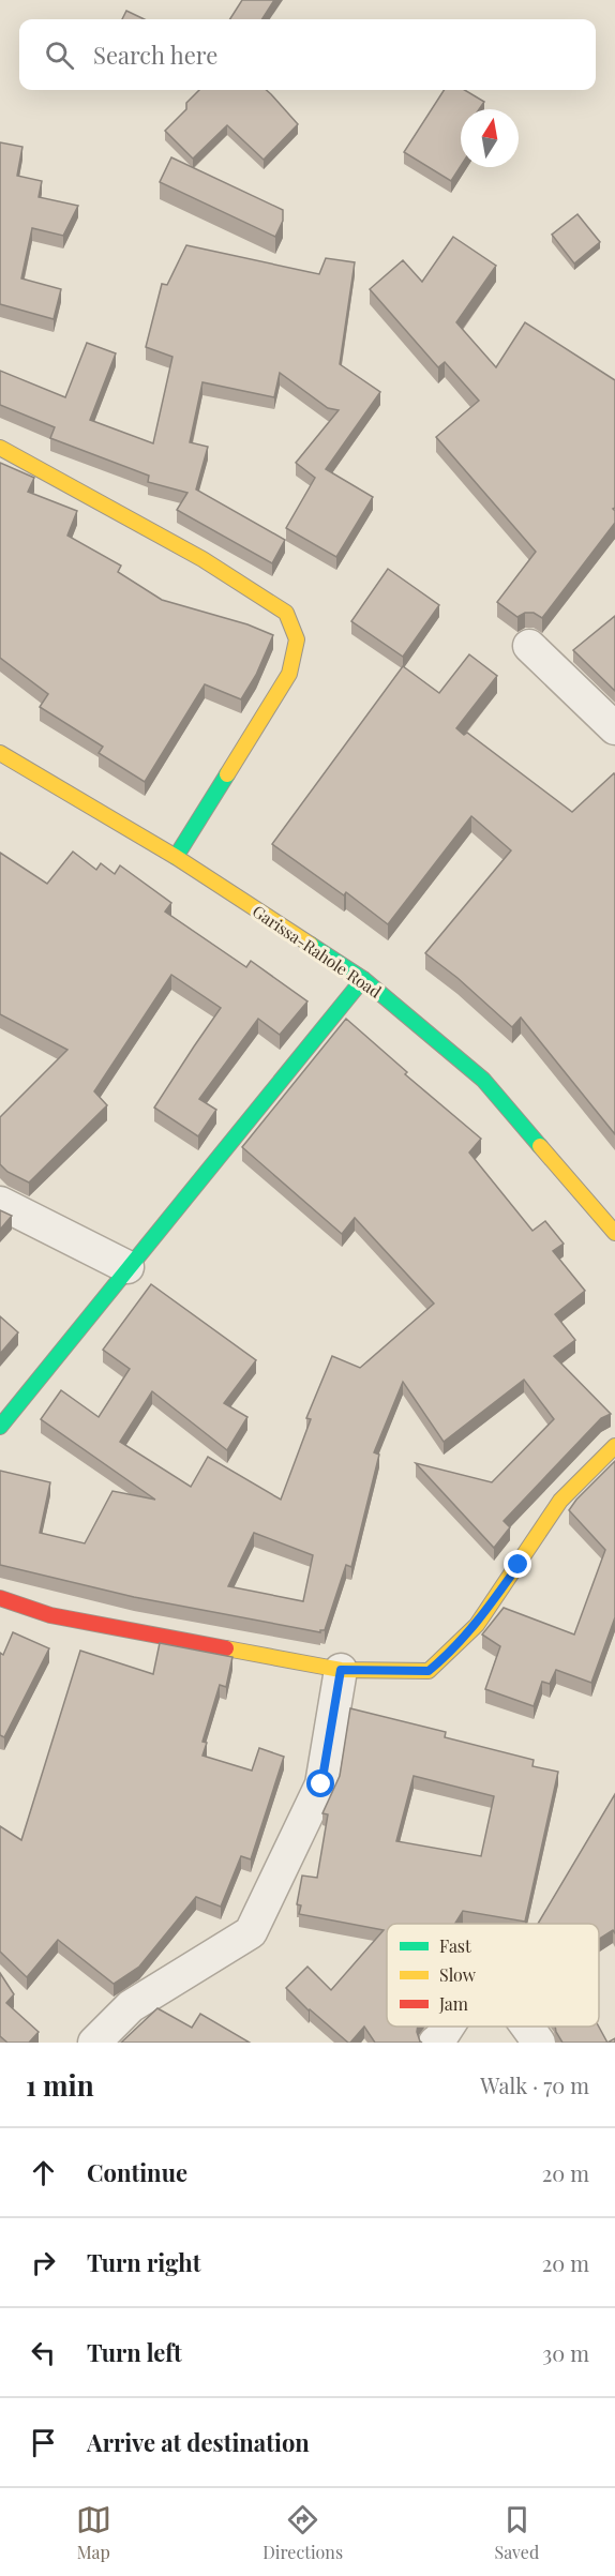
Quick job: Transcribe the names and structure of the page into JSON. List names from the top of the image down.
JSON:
{
  "streets": {
    "street": ["Garissa-Rahole Road"]
  },
  "legend": ["Fast", "Slow", "Jam"],
  "north": "top",
  "page": {
    "search": "Search here",
    "heading": ["1 min", "Walk · 70 m"],
    "list": [
      ["Continue", "20 m"],
      ["Turn right", "20 m"],
      ["Turn left", "30 m"],
      "Arrive at destination"
    ],
    "nav": ["Map", "Directions", "Saved"]
  }
}
